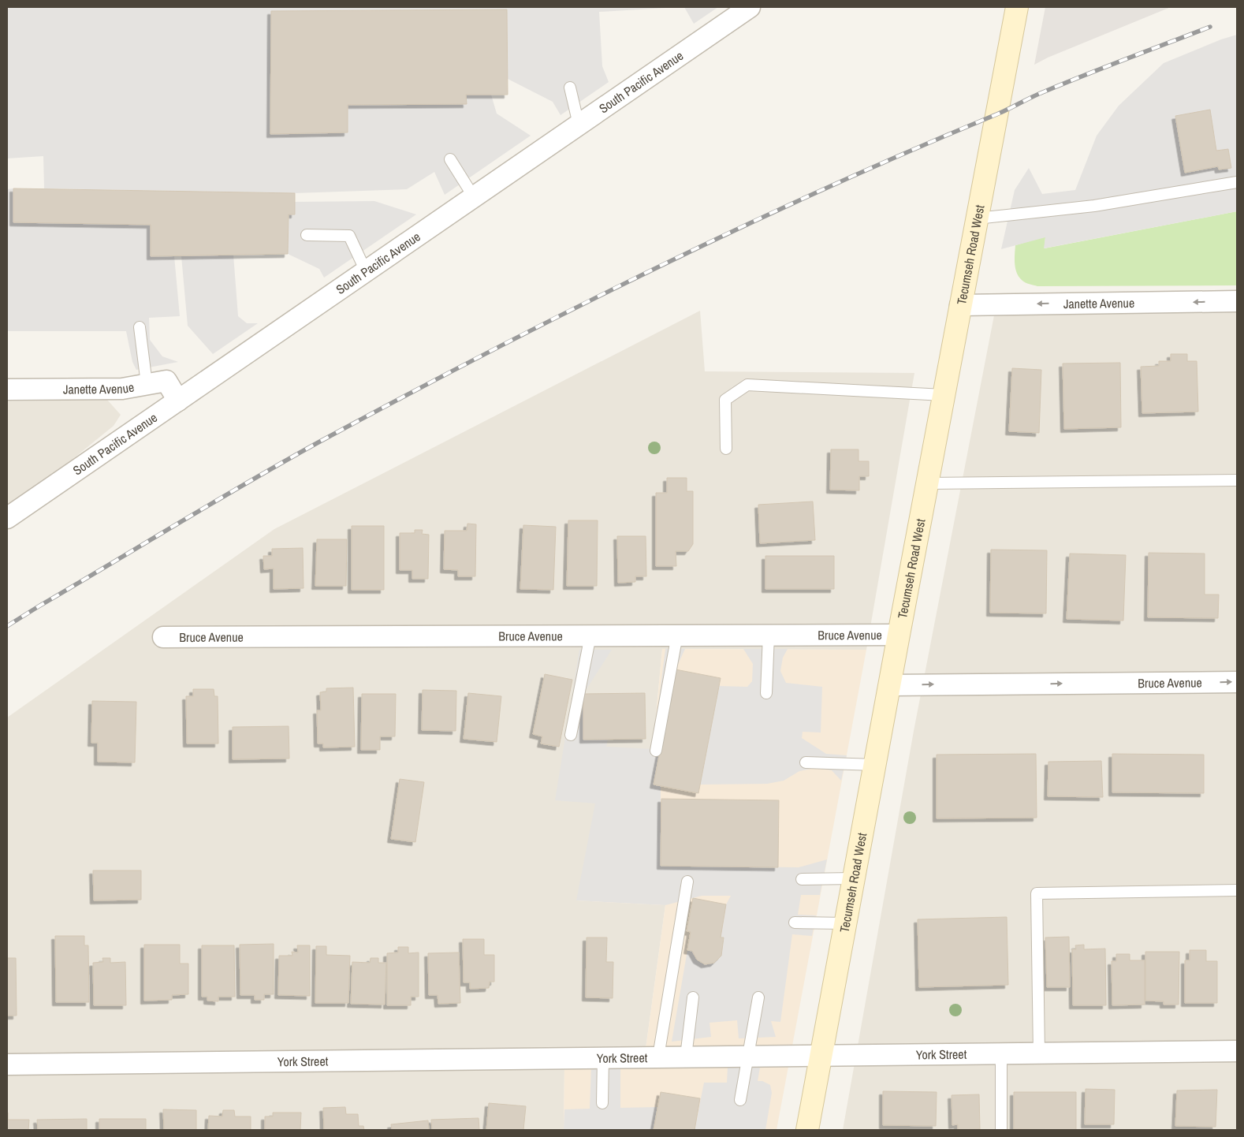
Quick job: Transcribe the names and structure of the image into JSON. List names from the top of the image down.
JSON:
{
  "streets": {
    "main road": ["Tecumseh Road West"],
    "street": [
      "South Pacific Avenue",
      "Janette Avenue",
      "Bruce Avenue",
      "York Street"
    ]
  },
  "crossings": [
    ["South Pacific Avenue", "Janette Avenue"],
    ["Tecumseh Road West", "Janette Avenue"],
    ["Tecumseh Road West", "Bruce Avenue"],
    ["Tecumseh Road West", "York Street"]
  ],
  "one_way": ["Janette Avenue"]
}
